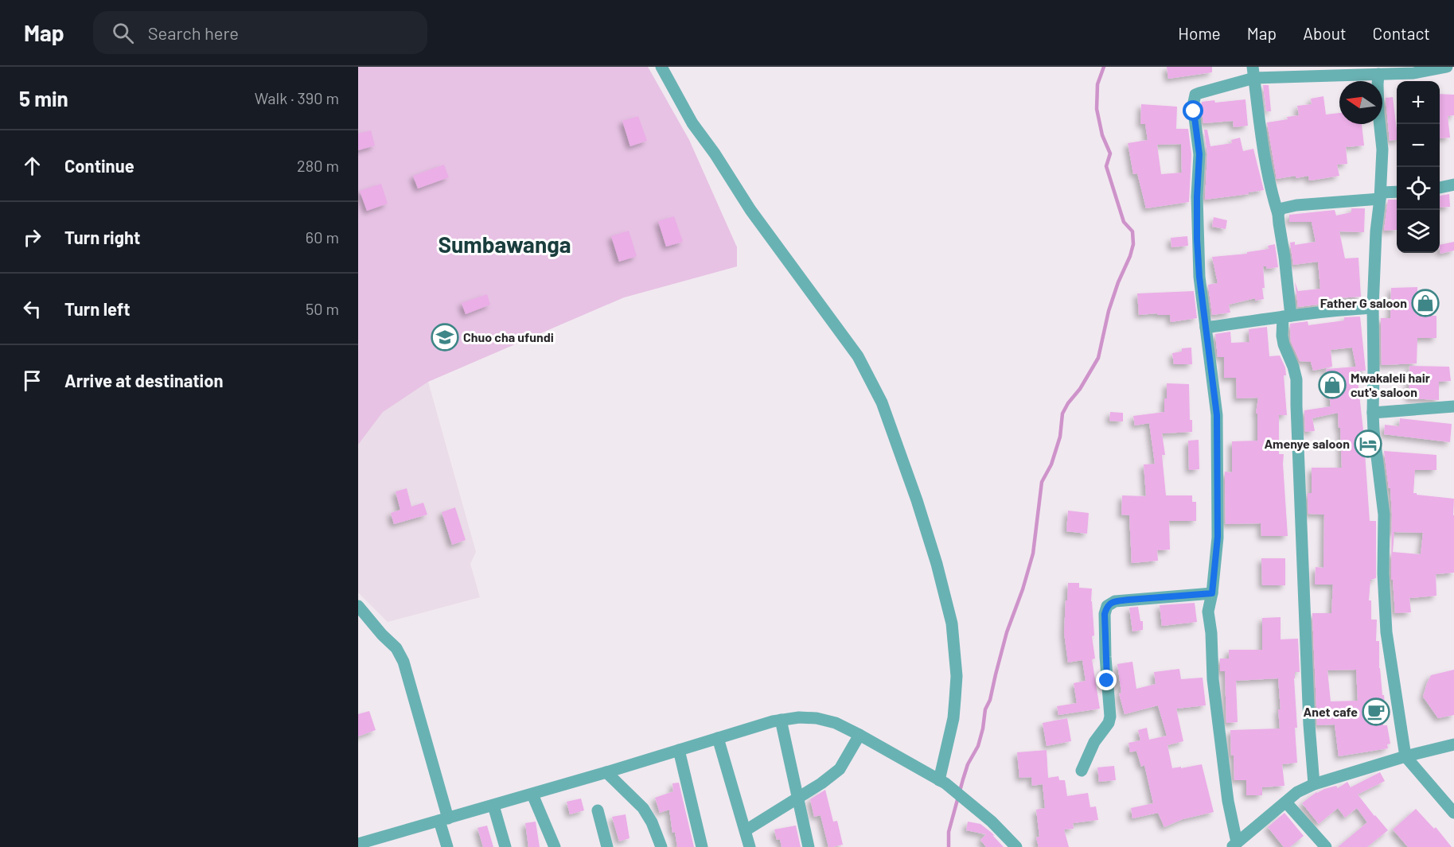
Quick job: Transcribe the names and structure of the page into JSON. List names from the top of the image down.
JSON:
{
  "districts": ["Sumbawanga"],
  "places": {
    "shop": ["Father G saloon", "Mwakaleli hair cut's saloon"],
    "school or university": ["Chuo cha ufundi"],
    "hotel": ["Amenye saloon"],
    "cafe": ["Anet cafe"]
  },
  "north": "left",
  "page": {
    "header": "Map",
    "search": "Search here",
    "nav": [
      "Home",
      "Map",
      "About",
      "Contact"
    ],
    "heading": ["5 min", "Walk · 390 m"],
    "map_buttons": ["+", "−"],
    "list": [
      ["Continue", "280 m"],
      ["Turn right", "60 m"],
      ["Turn left", "50 m"],
      "Arrive at destination"
    ]
  }
}
